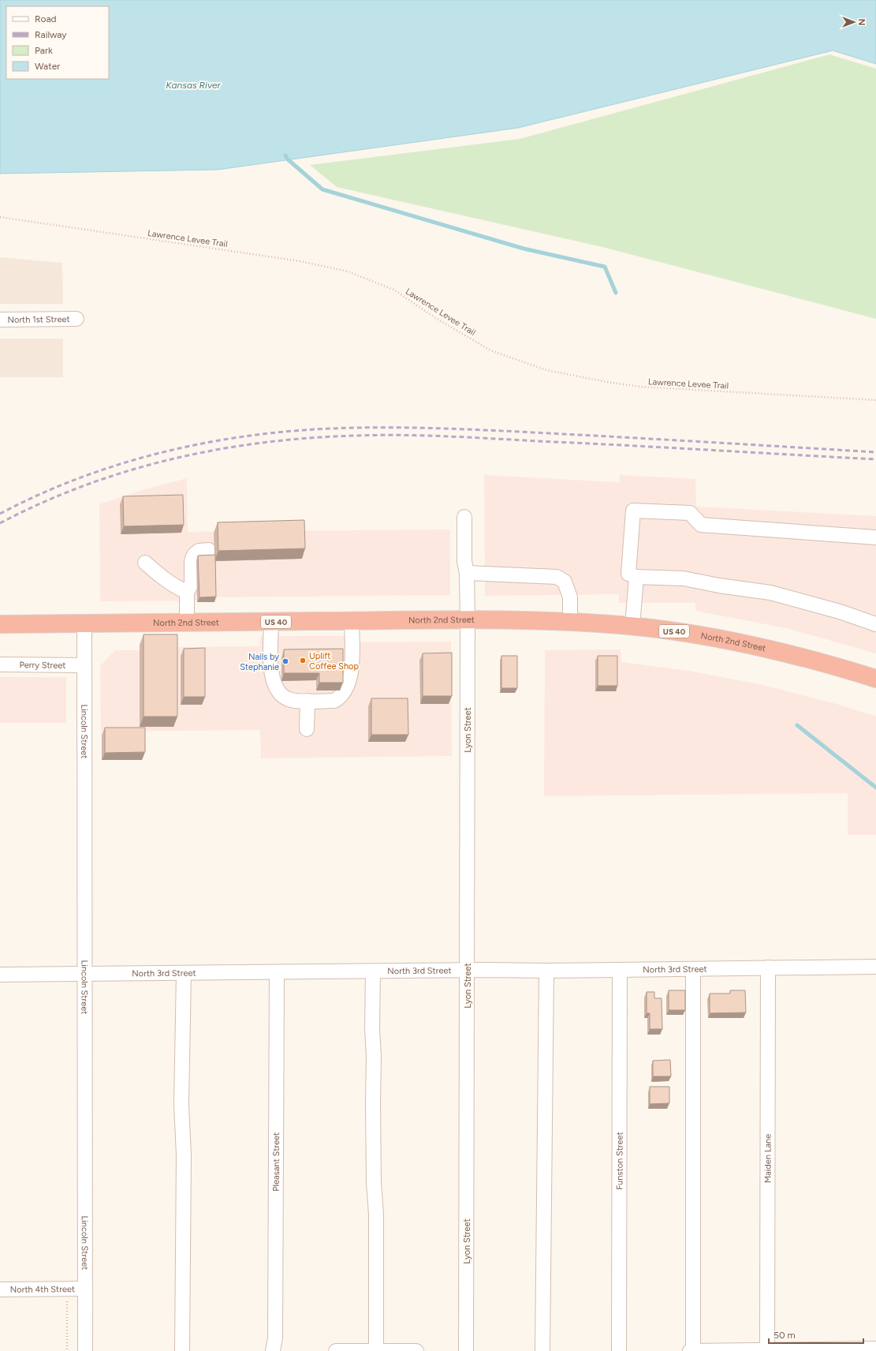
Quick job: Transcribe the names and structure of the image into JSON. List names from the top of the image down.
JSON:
{
  "streets": {
    "highway": ["North 2nd Street", "US 40"],
    "street": [
      "North 1st Street",
      "Perry Street",
      "Lyon Street",
      "Lincoln Street",
      "North 3rd Street",
      "Maiden Lane",
      "Funston Street",
      "Pleasant Street",
      "North 4th Street"
    ],
    "path": ["Lawrence Levee Trail"]
  },
  "crossings": [
    ["North 2nd Street", "Lyon Street"],
    ["North 2nd Street", "Lincoln Street"],
    ["Perry Street", "Lincoln Street"],
    ["Lyon Street", "North 3rd Street"],
    ["Lincoln Street", "North 3rd Street"],
    ["Lincoln Street", "North 4th Street"],
    ["North 3rd Street", "Maiden Lane"],
    ["North 3rd Street", "Funston Street"],
    ["North 3rd Street", "Pleasant Street"]
  ],
  "water": ["Kansas River"],
  "places": ["Uplift Coffee Shop", "Nails by Stephanie"],
  "legend": [
    "Road",
    "Railway",
    "Park",
    "Water"
  ],
  "scale_bar": "50 m",
  "north": "right"
}
